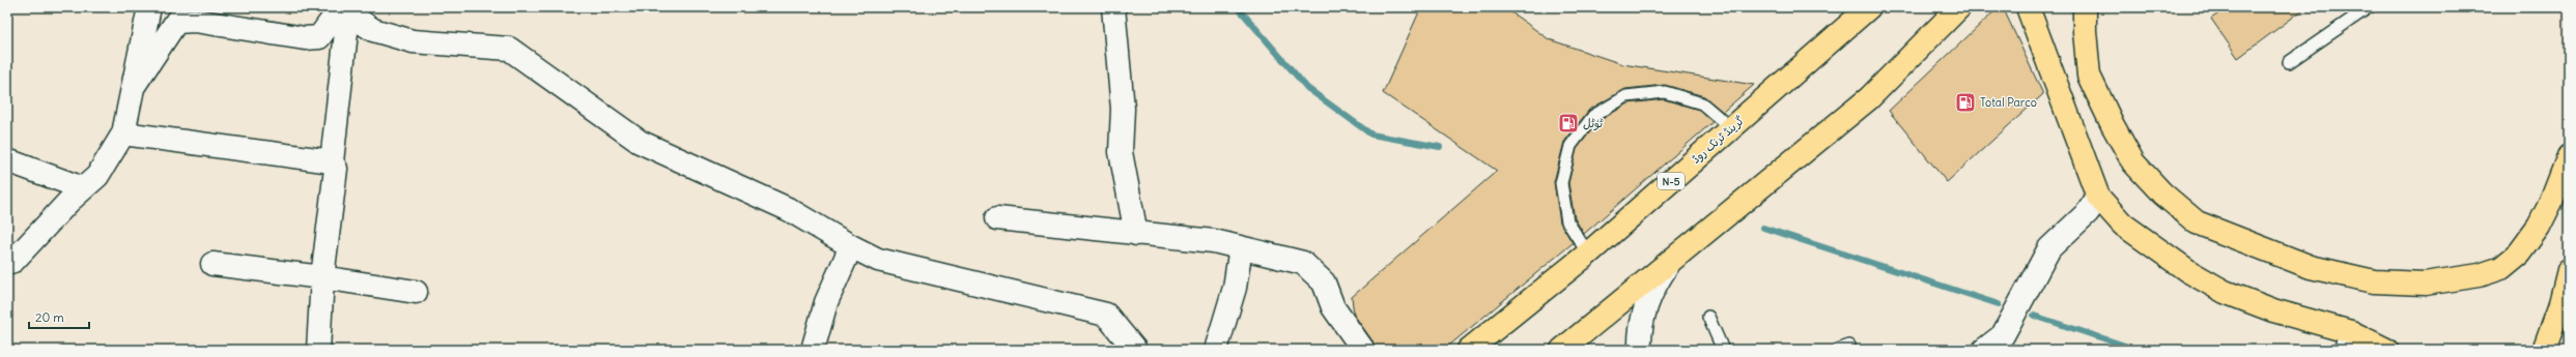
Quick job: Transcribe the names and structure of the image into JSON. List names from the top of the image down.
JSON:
{
  "streets": {
    "main road": ["گرینڈ ٹرنک روڈ", "N-5"]
  },
  "places": {
    "fuel station": ["Total Parco", "ٹوٹل"]
  },
  "scale_bar": "20 m"
}
